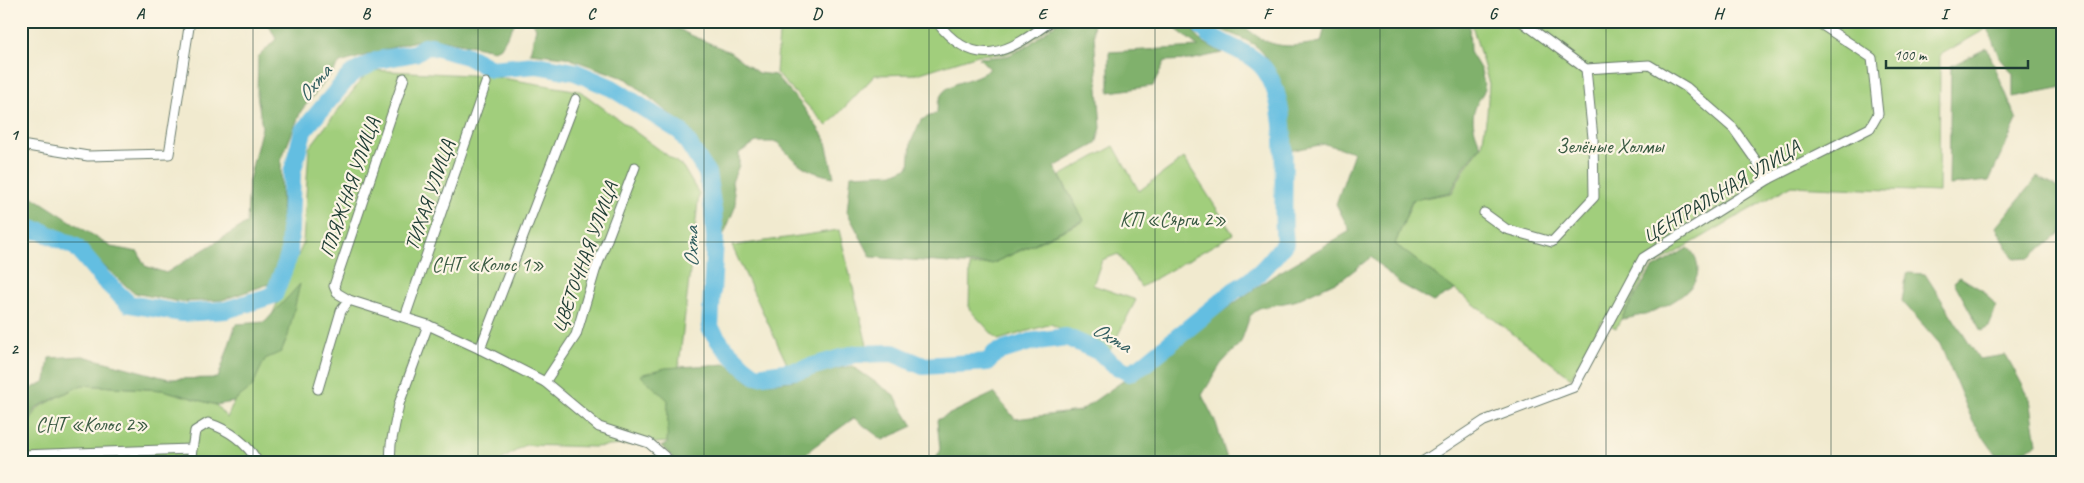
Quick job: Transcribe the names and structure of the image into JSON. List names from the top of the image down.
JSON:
{
  "streets": {
    "street": [
      "ПЛЯЖНАЯ УЛИЦА",
      "ЦЕНТРАЛЬНАЯ УЛИЦА",
      "ТИХАЯ УЛИЦА",
      "ЦВЕТОЧНАЯ УЛИЦА"
    ]
  },
  "water": ["Охта"],
  "parks": [
    "Зелёные Холмы",
    "КП «Сярги 2»",
    "СНТ «Колос 1»",
    "СНТ «Колос 2»"
  ],
  "scale_bar": "100 m",
  "grid": {
    "columns": [
      "A",
      "B",
      "C",
      "D",
      "E",
      "F",
      "G",
      "H",
      "I"
    ],
    "rows": ["1", "2"]
  }
}
